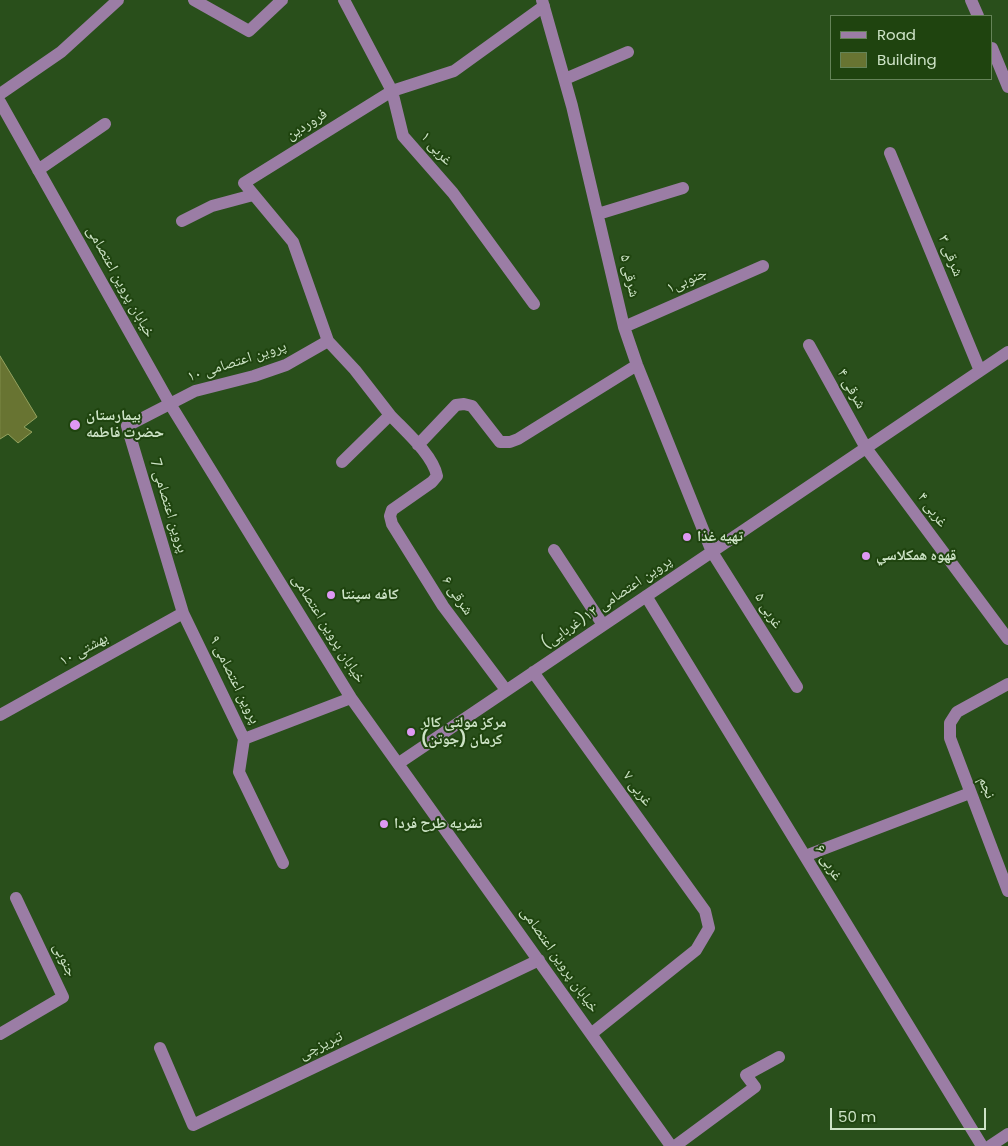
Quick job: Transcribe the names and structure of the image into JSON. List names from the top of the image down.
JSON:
{
  "streets": {
    "street": [
      "فروردین",
      "غربی ۱",
      "شرقی ۳",
      "شرقی ۵",
      "جنوبی۱",
      "خیابان پروین اعتصامی",
      "پروین اعتصامی ۱۰",
      "شرقی ۴",
      "پروین اعتصامی 7",
      "غربی ۴",
      "شرقی ۶",
      "پروین اعتصامی ۱۲(غربایی)",
      "غربی ۵",
      "بهشتی ۱۰",
      "پروین اعتصامی ۹",
      "نجم",
      "غربی ۷",
      "غربی ۶",
      "جنوبی",
      "تبریزچی"
    ]
  },
  "crossings": [
    ["فروردین", "غربی ۱"],
    ["فروردین", "شرقی ۵"],
    ["شرقی ۳", "پروین اعتصامی ۱۲(غربایی)"],
    ["شرقی ۵", "جنوبی۱"],
    ["شرقی ۵", "پروین اعتصامی ۱۲(غربایی)"],
    ["شرقی ۵", "غربی ۵"],
    ["خیابان پروین اعتصامی", "پروین اعتصامی ۱۰"],
    ["خیابان پروین اعتصامی", "پروین اعتصامی 7"],
    ["خیابان پروین اعتصامی", "پروین اعتصامی ۱۲(غربایی)"],
    ["خیابان پروین اعتصامی", "پروین اعتصامی ۹"],
    ["خیابان پروین اعتصامی", "غربی ۷"],
    ["خیابان پروین اعتصامی", "تبریزچی"],
    ["پروین اعتصامی ۱۰", "پروین اعتصامی 7"],
    ["شرقی ۴", "غربی ۴"],
    ["شرقی ۴", "پروین اعتصامی ۱۲(غربایی)"],
    ["پروین اعتصامی 7", "بهشتی ۱۰"],
    ["پروین اعتصامی 7", "پروین اعتصامی ۹"],
    ["غربی ۴", "پروین اعتصامی ۱۲(غربایی)"],
    ["شرقی ۶", "پروین اعتصامی ۱۲(غربایی)"],
    ["پروین اعتصامی ۱۲(غربایی)", "غربی ۵"],
    ["پروین اعتصامی ۱۲(غربایی)", "غربی ۷"],
    ["پروین اعتصامی ۱۲(غربایی)", "غربی ۶"],
    ["بهشتی ۱۰", "پروین اعتصامی ۹"]
  ],
  "places": [
    "بیمارستان حضرت فاطمه",
    "تهیه غذا",
    "قهوه همكلاسي",
    "کافه سپنتا",
    "مرکز مولتی کالر کرمان (جوتن)",
    "نشریه طرح فردا"
  ],
  "legend": ["Road", "Building"],
  "scale_bar": "50 m"
}
